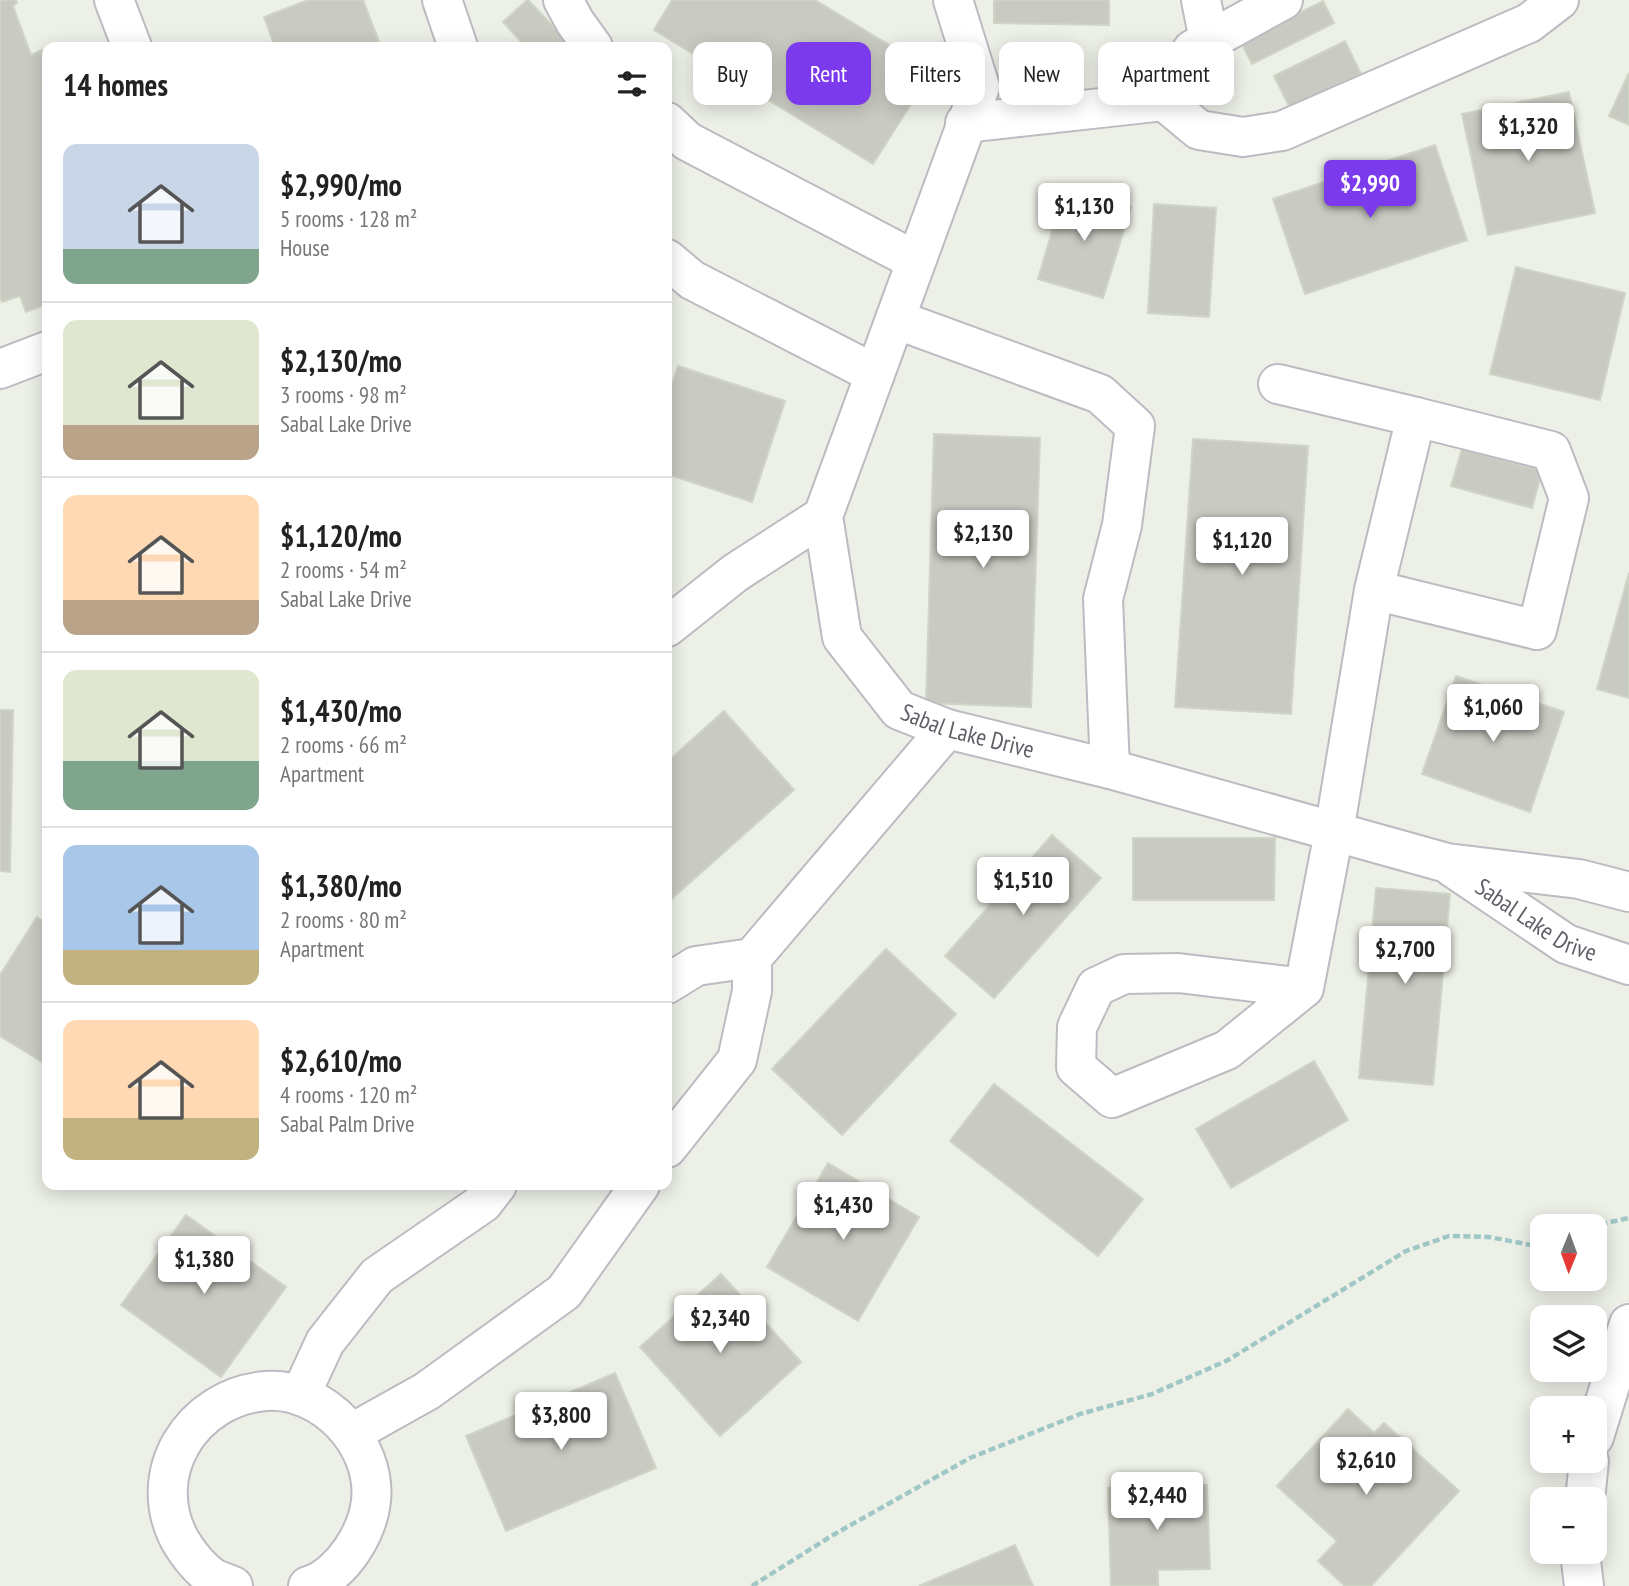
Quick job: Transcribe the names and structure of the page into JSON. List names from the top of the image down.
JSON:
{
  "streets": {
    "street": ["Sabal Lake Drive"]
  },
  "north": "bottom",
  "page": {
    "chip": [
      "Buy",
      "Rent",
      "Filters",
      "New",
      "Apartment"
    ],
    "heading": "14 homes",
    "price": [
      "$1,320",
      "$2,990",
      "$1,130",
      "$2,130",
      "$1,120",
      "$1,060",
      "$1,510",
      "$2,700",
      "$1,430",
      "$1,380",
      "$2,340",
      "$3,800",
      "$2,610",
      "$2,440"
    ],
    "list": [
      {
        "name": "$2,990/mo",
        "note": "5 rooms · 128 m² · House"
      },
      {
        "name": "$2,130/mo",
        "note": "3 rooms · 98 m² · Sabal Lake Drive"
      },
      {
        "name": "$1,120/mo",
        "note": "2 rooms · 54 m² · Sabal Lake Drive"
      },
      {
        "name": "$1,430/mo",
        "note": "2 rooms · 66 m² · Apartment"
      },
      {
        "name": "$1,380/mo",
        "note": "2 rooms · 80 m² · Apartment"
      },
      {
        "name": "$2,610/mo",
        "note": "4 rooms · 120 m² · Sabal Palm Drive"
      }
    ],
    "map_buttons": ["+", "−"]
  }
}
